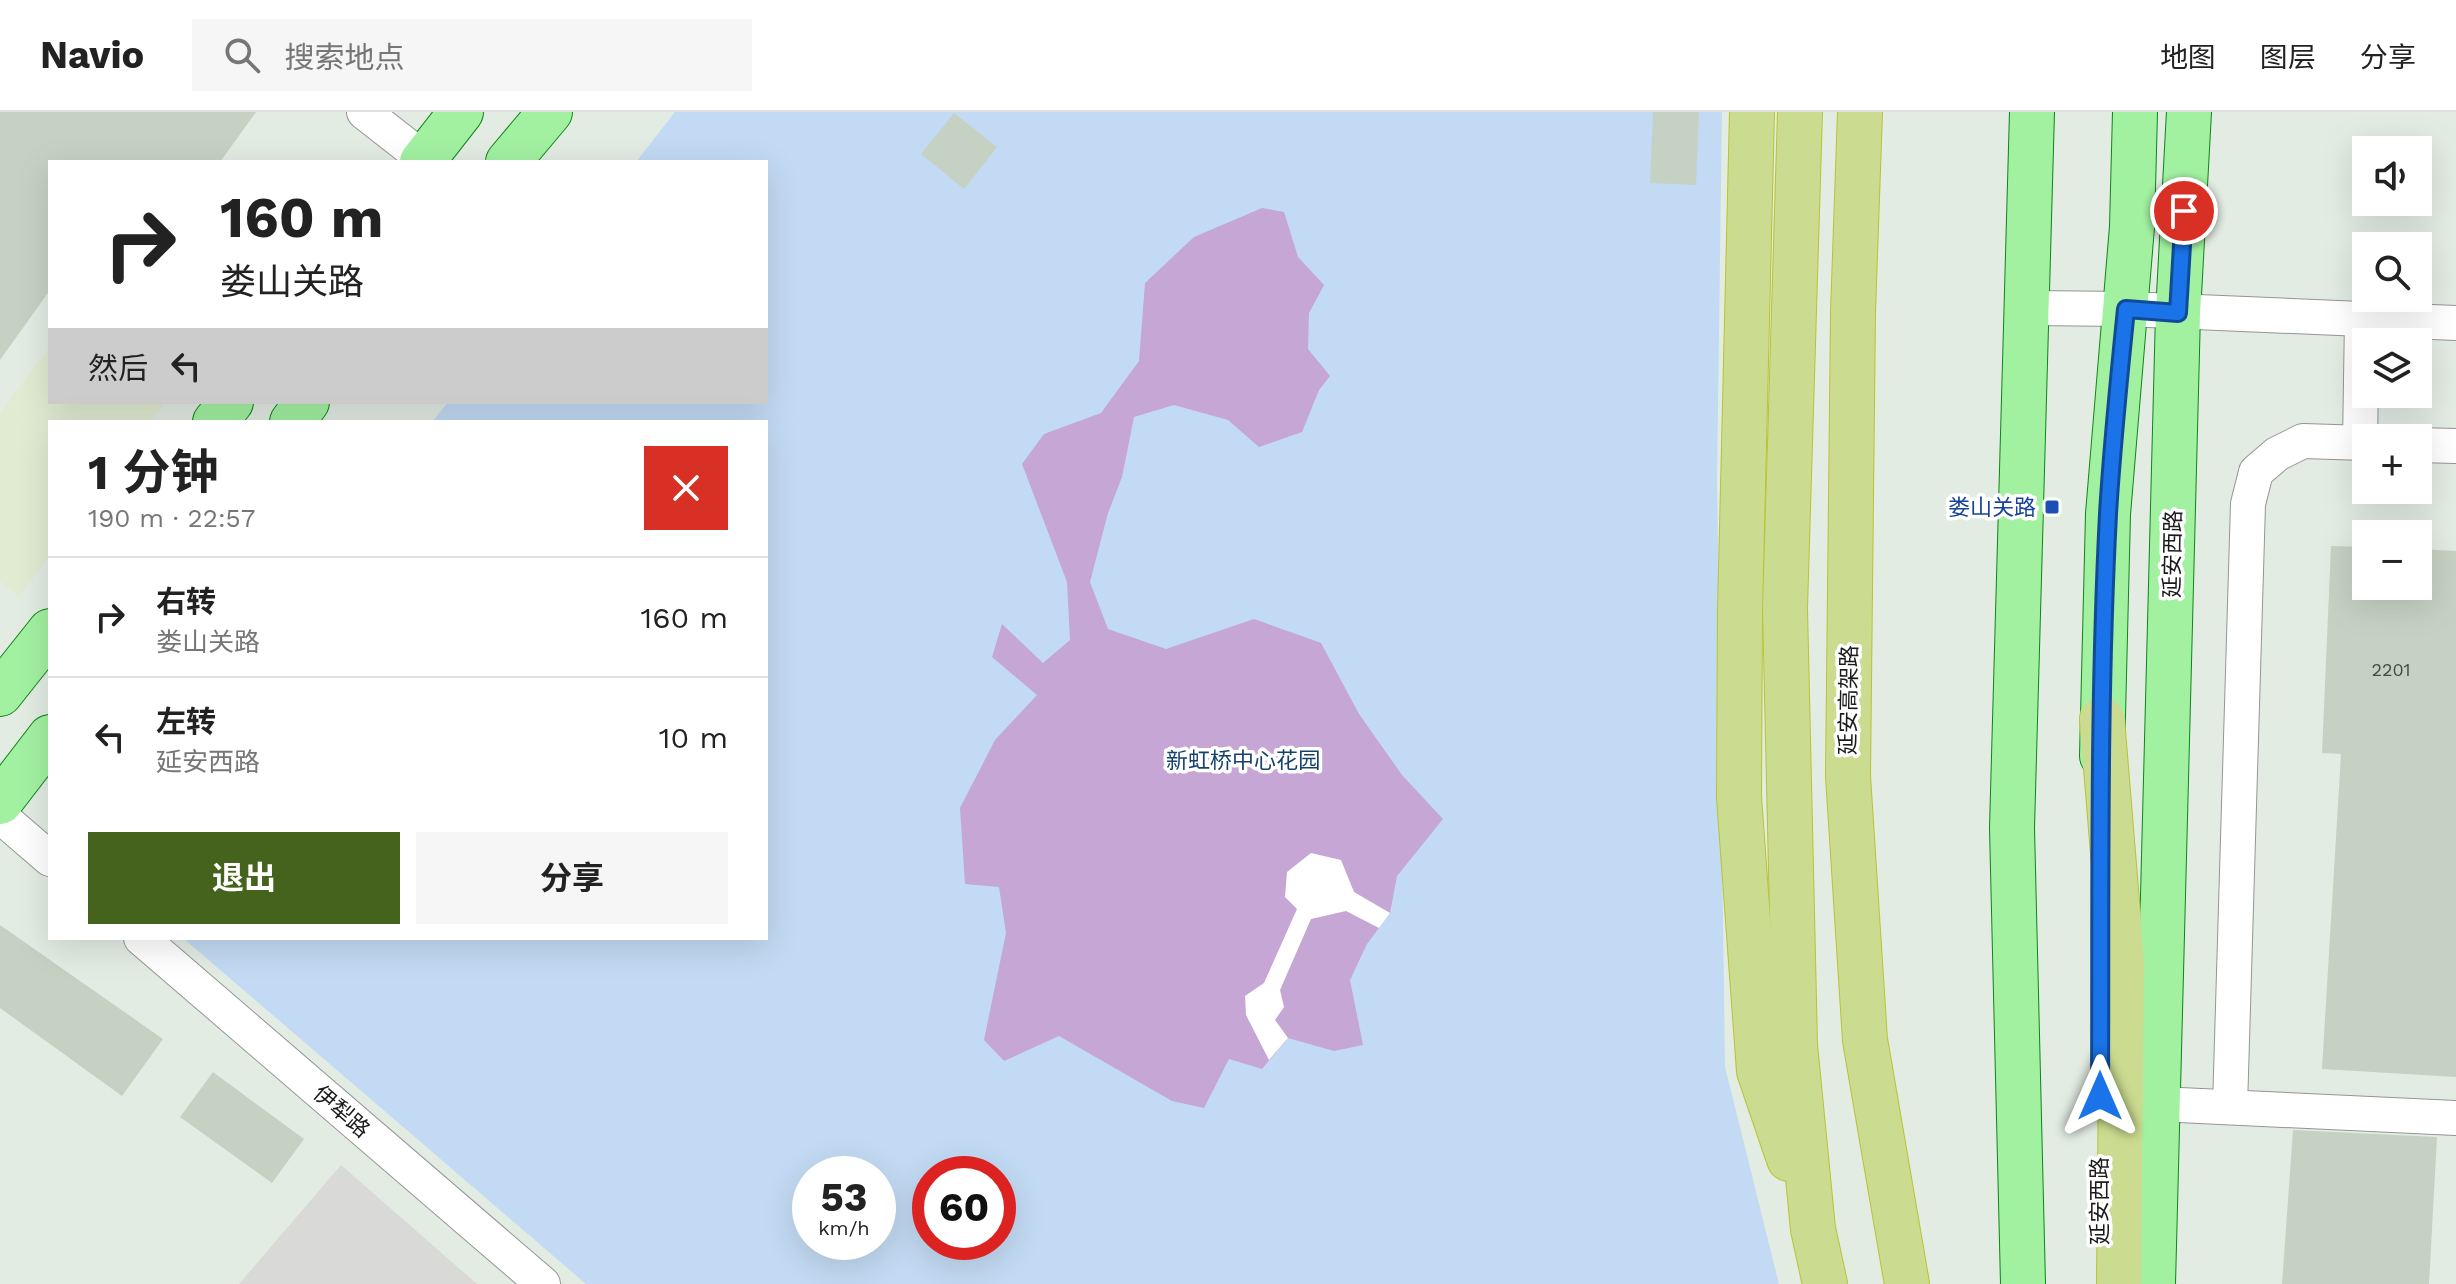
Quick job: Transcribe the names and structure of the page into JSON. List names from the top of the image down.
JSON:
{
  "streets": {
    "highway": ["延安高架路"],
    "main road": ["延安西路"],
    "street": ["伊犁路"]
  },
  "parks": ["新虹桥中心花园"],
  "places": {
    "transit": ["娄山关路"]
  },
  "house_numbers": ["2201"],
  "page": {
    "header": "Navio",
    "search": "搜索地点",
    "nav": ["地图", "图层", "分享"],
    "map_buttons": ["+", "−"],
    "turn": ["160 m", "娄山关路"],
    "then": "然后",
    "heading": ["1 分钟", "190 m · 22:57"],
    "list": [
      {
        "name": "右转",
        "note": "娄山关路",
        "value": "160 m"
      },
      {
        "name": "左转",
        "note": "延安西路",
        "value": "10 m"
      }
    ],
    "buttons": ["退出", "分享"],
    "speed": "53 km/h",
    "limit": "60"
  }
}
